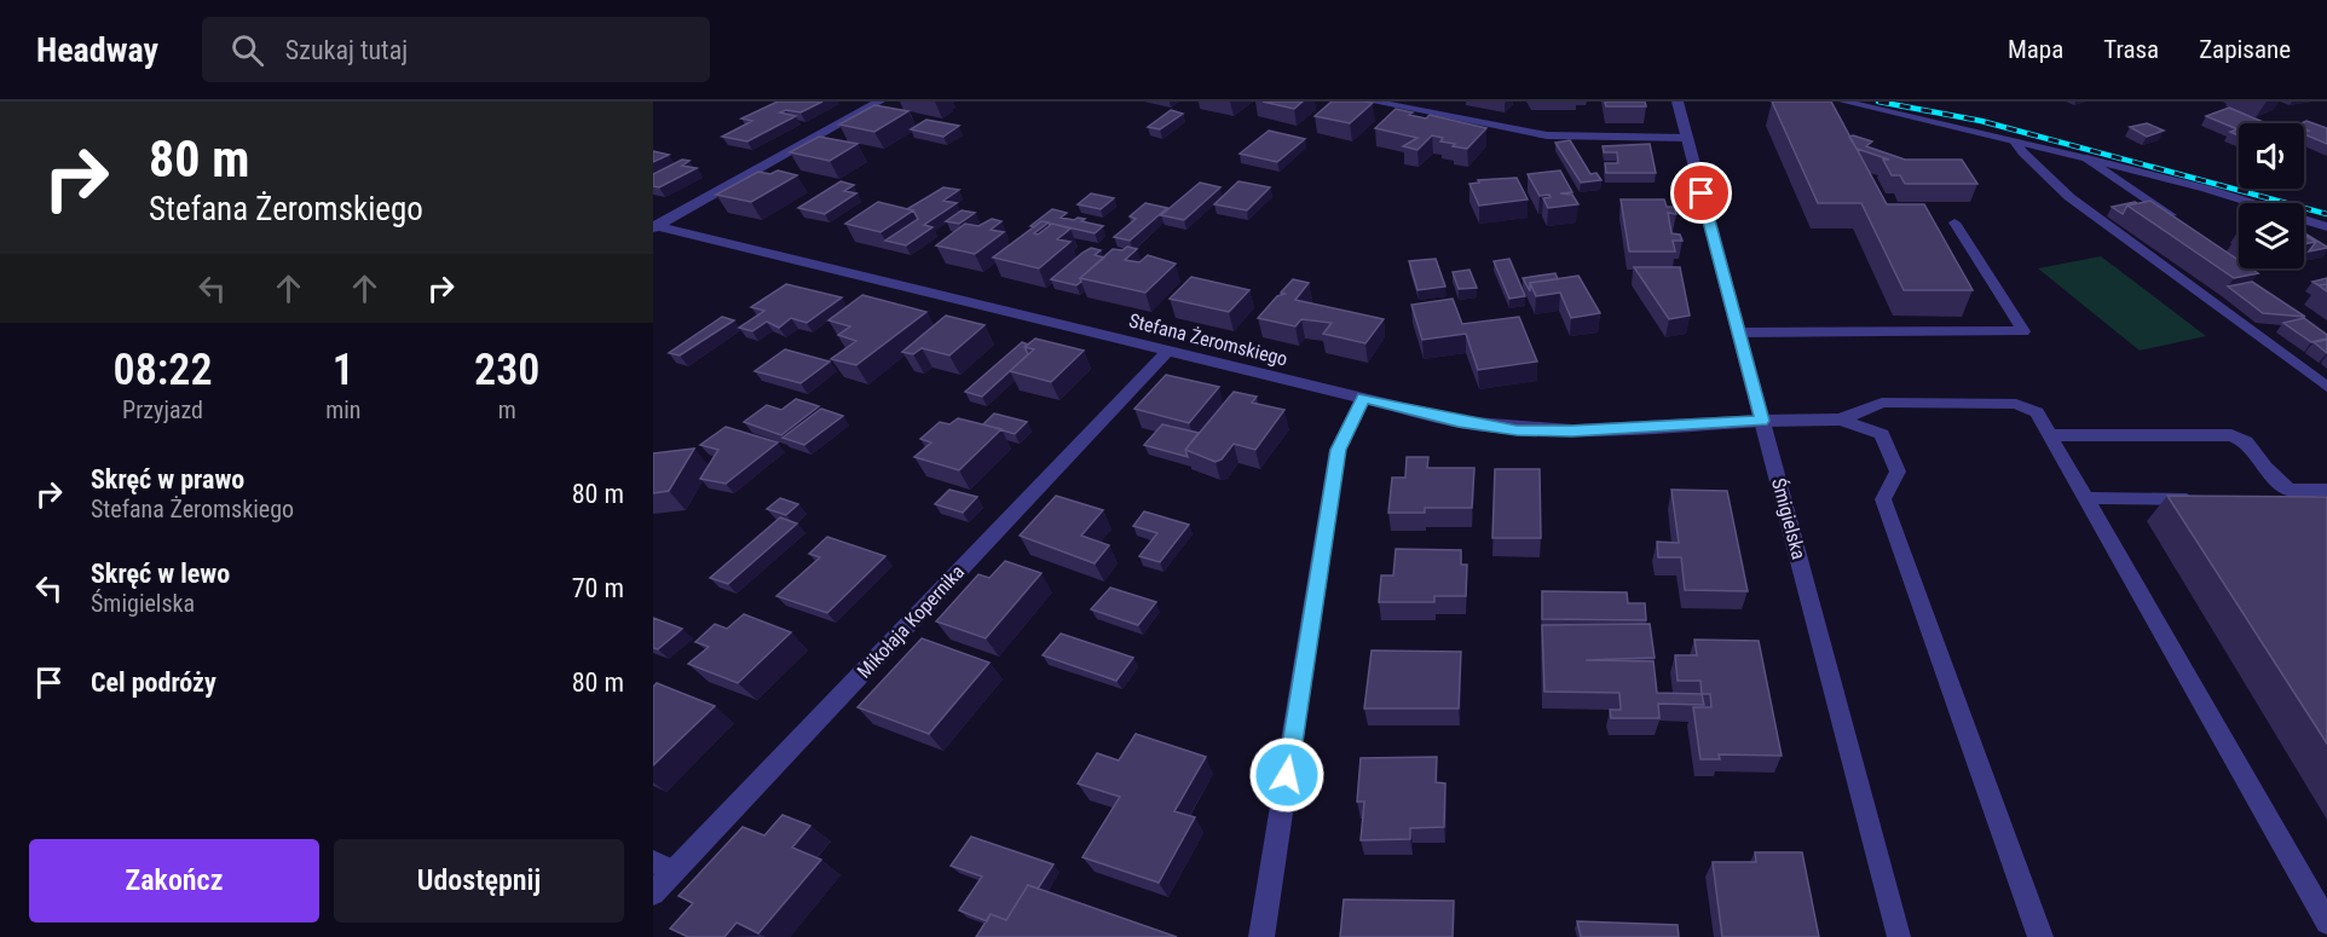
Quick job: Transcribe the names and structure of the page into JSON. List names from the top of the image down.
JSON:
{
  "streets": {
    "street": ["Stefana Żeromskiego", "Śmigielska", "Mikołaja Kopernika"]
  },
  "crossings": [
    ["Stefana Żeromskiego", "Śmigielska"],
    ["Stefana Żeromskiego", "Mikołaja Kopernika"]
  ],
  "page": {
    "header": "Headway",
    "search": "Szukaj tutaj",
    "nav": ["Mapa", "Trasa", "Zapisane"],
    "turn": ["80 m", "Stefana Żeromskiego"],
    "eta": [
      "08:22",
      "Przyjazd",
      "1",
      "min",
      "230",
      "m"
    ],
    "list": [
      {
        "name": "Skręć w prawo",
        "note": "Stefana Żeromskiego",
        "value": "80 m"
      },
      {
        "name": "Skręć w lewo",
        "note": "Śmigielska",
        "value": "70 m"
      },
      {
        "name": "Cel podróży",
        "value": "80 m"
      }
    ],
    "buttons": ["Zakończ", "Udostępnij"]
  }
}
